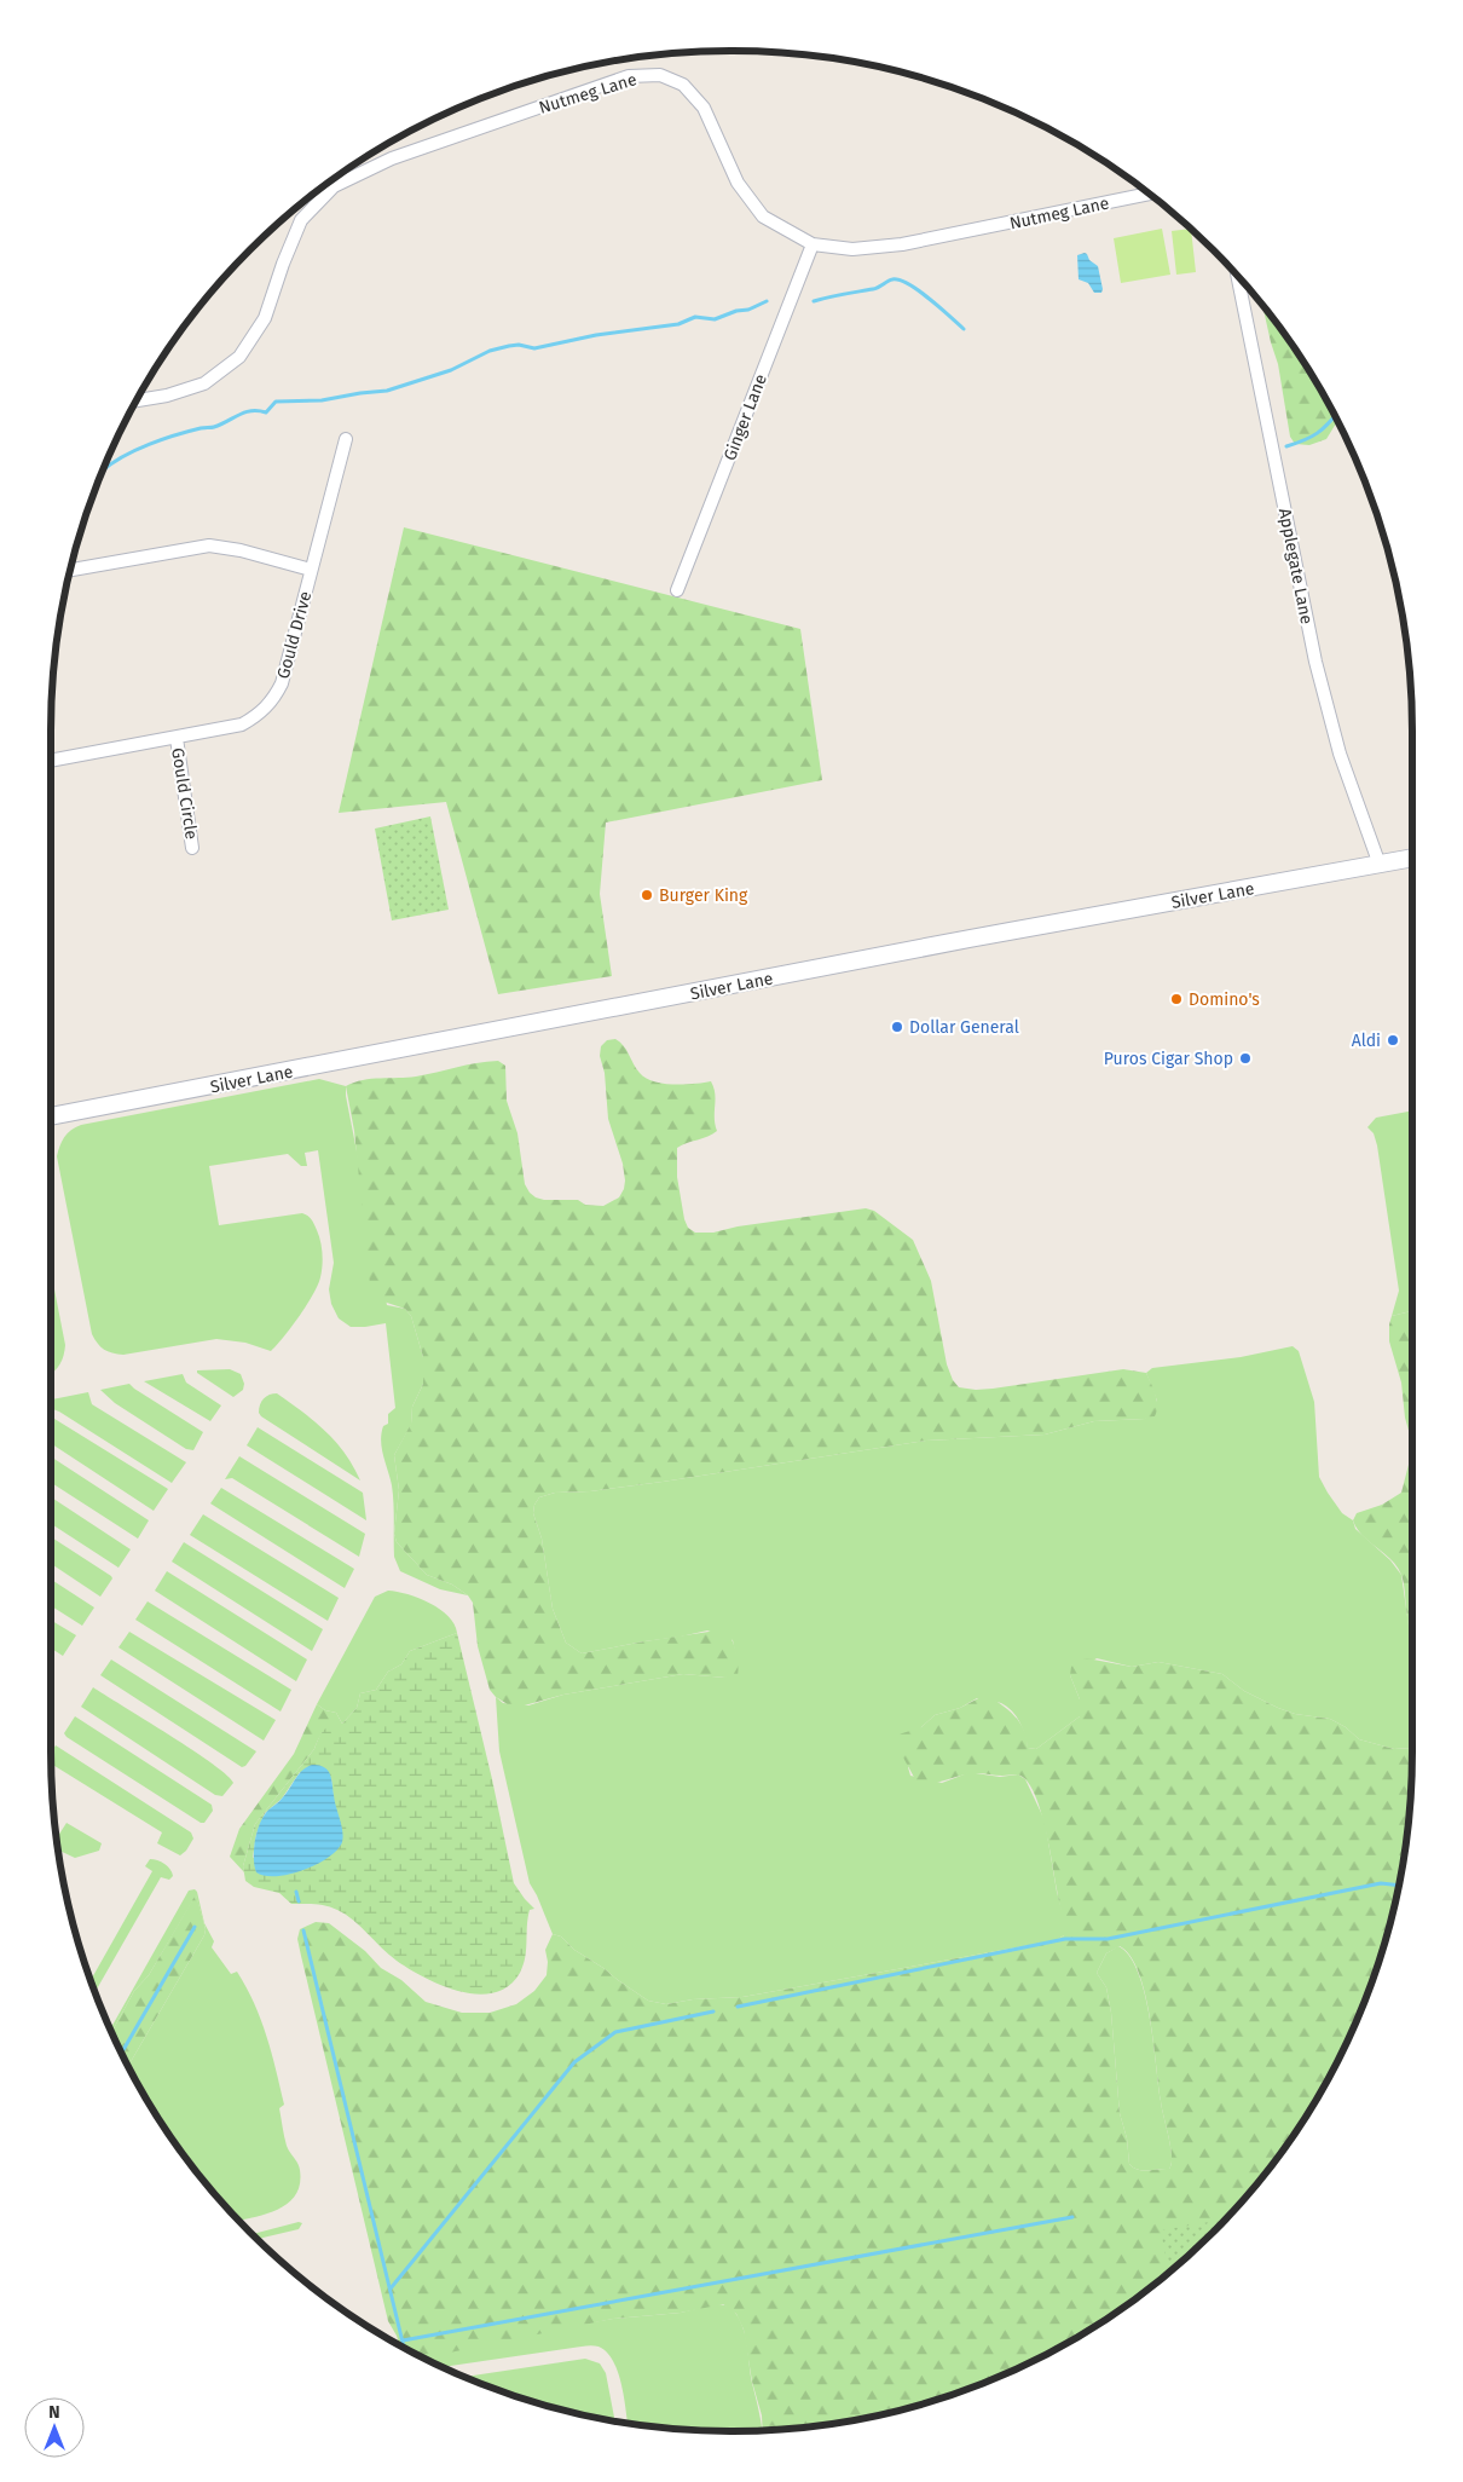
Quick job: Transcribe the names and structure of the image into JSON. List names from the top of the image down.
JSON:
{
  "streets": {
    "main road": ["Silver Lane"],
    "street": [
      "Nutmeg Lane",
      "Ginger Lane",
      "Applegate Lane",
      "Gould Drive",
      "Gould Circle"
    ]
  },
  "crossings": [
    ["Nutmeg Lane", "Ginger Lane"],
    ["Applegate Lane", "Silver Lane"],
    ["Gould Drive", "Gould Circle"]
  ],
  "places": [
    "Burger King",
    "Domino's",
    "Dollar General",
    "Aldi",
    "Puros Cigar Shop"
  ],
  "north": "top"
}
